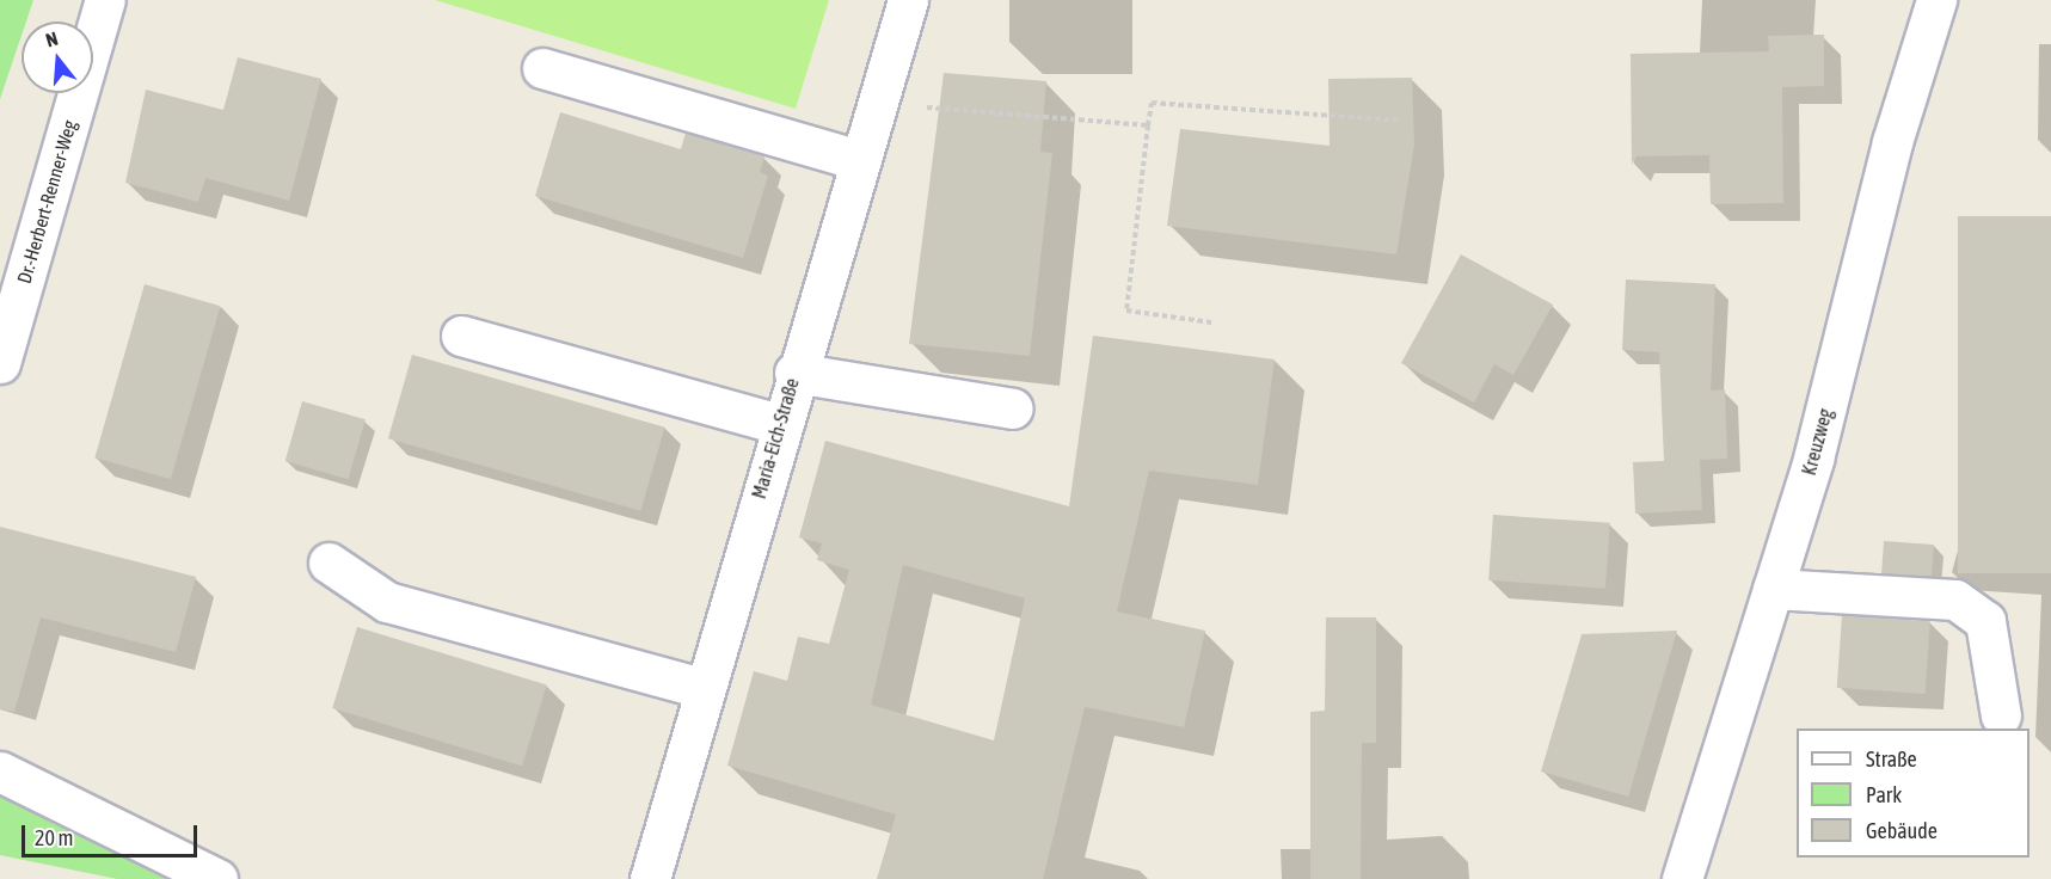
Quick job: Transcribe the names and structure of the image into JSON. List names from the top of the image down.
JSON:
{
  "streets": {
    "street": ["Dr.-Herbert-Renner-Weg", "Maria-Eich-Straße", "Kreuzweg"]
  },
  "legend": ["Straße", "Park", "Gebäude"],
  "scale_bar": "20 m",
  "north": "top"
}
